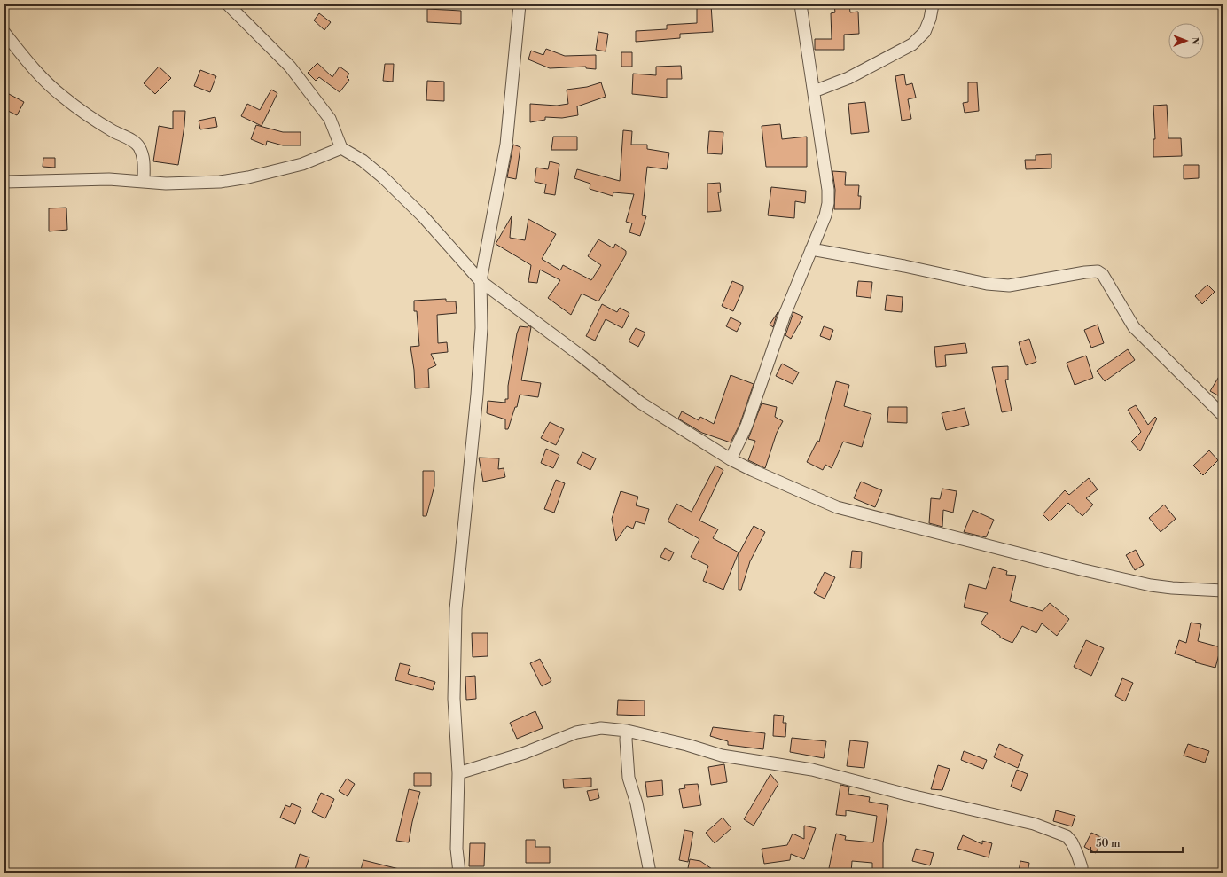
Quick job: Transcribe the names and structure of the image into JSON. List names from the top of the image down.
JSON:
{
  "scale_bar": "50 m",
  "north": "right"
}
